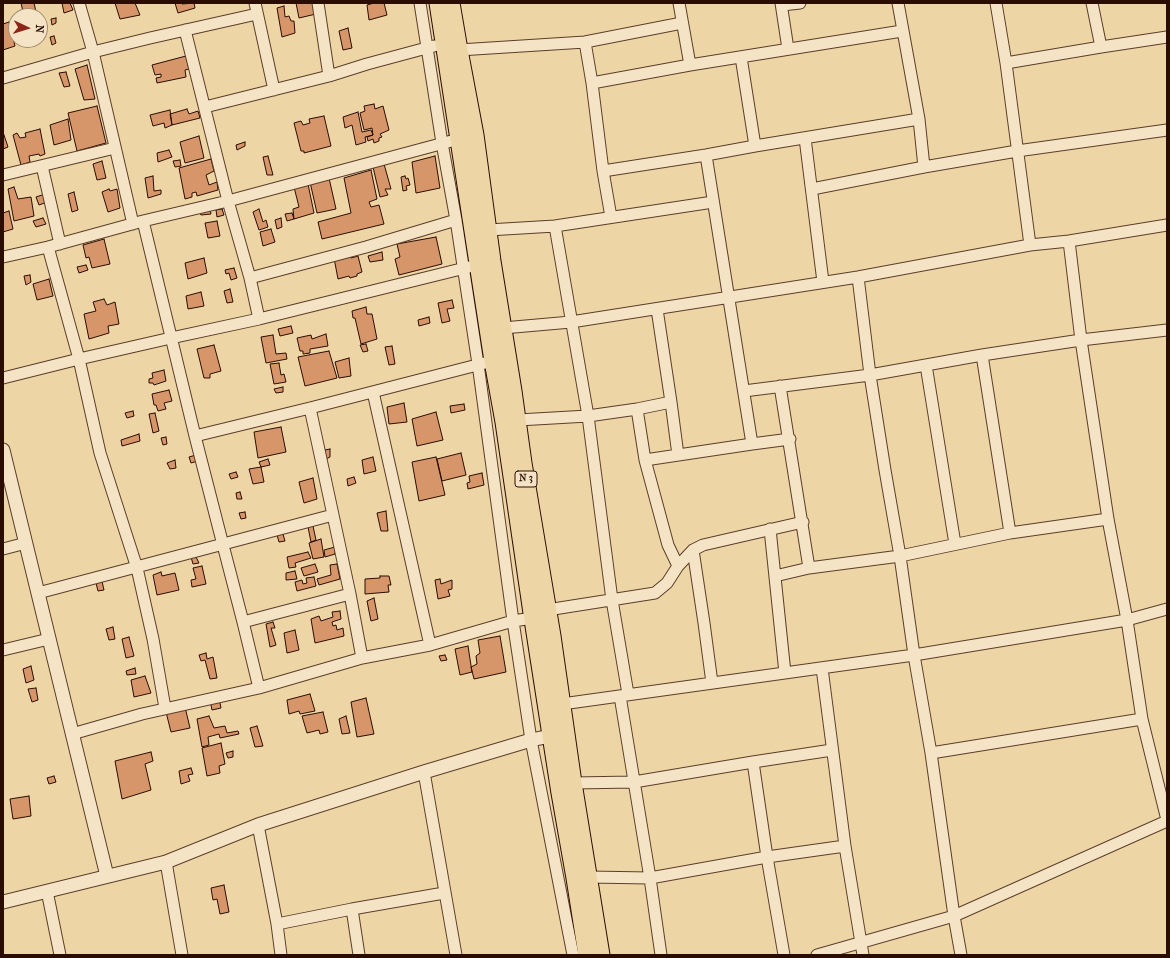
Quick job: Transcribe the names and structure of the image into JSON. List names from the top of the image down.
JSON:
{
  "streets": {
    "main road": ["N 3"]
  },
  "north": "right"
}
